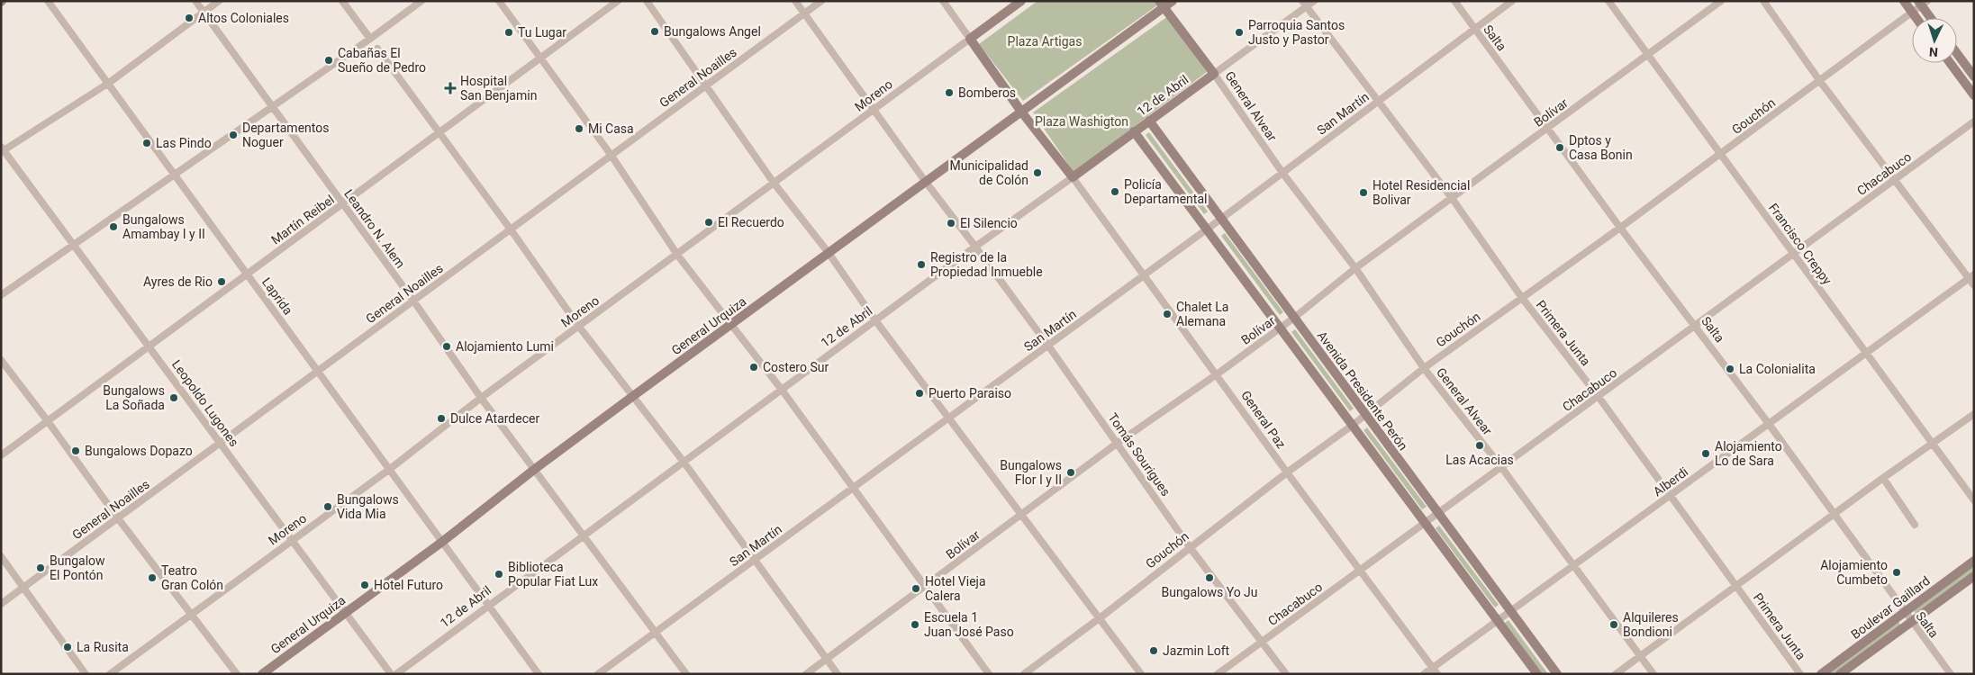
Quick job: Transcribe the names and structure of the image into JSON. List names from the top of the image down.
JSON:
{
  "streets": {
    "main road": [
      "Moreno",
      "12 de Abril",
      "General Urquiza",
      "Avenida Presidente Perón",
      "Boulevar Gaillard"
    ],
    "street": [
      "Salta",
      "General Noailles",
      "General Alvear",
      "Bolívar",
      "San Martín",
      "Gouchón",
      "Chacabuco",
      "Martín Reibel",
      "Leandro N. Alem",
      "Francisco Creppy",
      "Laprida",
      "Primera Junta",
      "Leopoldo Lugones",
      "General Paz",
      "Tomás Sourigues",
      "Alberdi"
    ]
  },
  "crossings": [
    ["Salta", "Bolívar"],
    ["Salta", "San Martín"],
    ["Salta", "Gouchón"],
    ["Salta", "Chacabuco"],
    ["Salta", "Alberdi"],
    ["Salta", "Boulevar Gaillard"],
    ["General Noailles", "Leandro N. Alem"],
    ["General Noailles", "Laprida"],
    ["General Noailles", "Leopoldo Lugones"],
    ["General Noailles", "Tomás Sourigues"],
    ["Moreno", "Leandro N. Alem"],
    ["Moreno", "Laprida"],
    ["Moreno", "Leopoldo Lugones"],
    ["Moreno", "Tomás Sourigues"],
    ["12 de Abril", "General Alvear"],
    ["12 de Abril", "Leandro N. Alem"],
    ["12 de Abril", "Laprida"],
    ["12 de Abril", "Primera Junta"],
    ["12 de Abril", "Avenida Presidente Perón"],
    ["12 de Abril", "General Paz"],
    ["12 de Abril", "Tomás Sourigues"],
    ["General Alvear", "Bolívar"],
    ["General Alvear", "San Martín"],
    ["General Alvear", "Gouchón"],
    ["General Alvear", "Chacabuco"],
    ["General Alvear", "Alberdi"],
    ["Bolívar", "Francisco Creppy"],
    ["Bolívar", "Primera Junta"],
    ["Bolívar", "Avenida Presidente Perón"],
    ["Bolívar", "General Paz"],
    ["Bolívar", "Tomás Sourigues"],
    ["San Martín", "Leandro N. Alem"],
    ["San Martín", "Primera Junta"],
    ["San Martín", "Avenida Presidente Perón"],
    ["San Martín", "General Paz"],
    ["San Martín", "Tomás Sourigues"],
    ["Gouchón", "Francisco Creppy"],
    ["Gouchón", "Primera Junta"],
    ["Gouchón", "Avenida Presidente Perón"],
    ["Gouchón", "General Paz"],
    ["Gouchón", "Tomás Sourigues"],
    ["Chacabuco", "Francisco Creppy"],
    ["Chacabuco", "Primera Junta"],
    ["Chacabuco", "Avenida Presidente Perón"],
    ["Chacabuco", "General Paz"],
    ["Chacabuco", "Tomás Sourigues"],
    ["Martín Reibel", "Leandro N. Alem"],
    ["Martín Reibel", "Laprida"],
    ["Martín Reibel", "Leopoldo Lugones"],
    ["Leandro N. Alem", "General Urquiza"],
    ["Francisco Creppy", "Alberdi"],
    ["Laprida", "General Urquiza"],
    ["General Urquiza", "Leopoldo Lugones"],
    ["General Urquiza", "Tomás Sourigues"],
    ["Primera Junta", "Alberdi"],
    ["Avenida Presidente Perón", "Alberdi"],
    ["General Paz", "Alberdi"]
  ],
  "parks": ["Plaza Artigas", "Plaza Washigton"],
  "places": {
    "other": [
      "Altos Coloniales",
      "Bungalows Angel",
      "Tu Lugar",
      "Parroquia Santos Justo y Pastor",
      "Cabañas El Sueño de Pedro",
      "Bomberos",
      "Mi Casa",
      "Departamentos Noguer",
      "Las Pindo",
      "Dptos y Casa Bonin",
      "Municipalidad de Colón",
      "Policía Departamental",
      "Hotel Residencial Bolivar",
      "El Recuerdo",
      "El Silencio",
      "Bungalows Amambay I y II",
      "Registro de la Propiedad Inmueble",
      "Ayres de Rio",
      "Chalet La Alemana",
      "Alojamiento Lumi",
      "Costero Sur",
      "La Colonialita",
      "Puerto Paraiso",
      "Bungalows La Soñada",
      "Dulce Atardecer",
      "Las Acacias",
      "Bungalows Dopazo",
      "Alojamiento Lo de Sara",
      "Bungalows Flor I y II",
      "Bungalows Vida Mia",
      "Bungalow El Pontón",
      "Alojamiento Cumbeto",
      "Biblioteca Popular Fiat Lux",
      "Teatro Gran Colón",
      "Bungalows Yo Ju",
      "Hotel Futuro",
      "Hotel Vieja Calera",
      "Escuela 1 Juan José Paso",
      "Alquileres Bondioni",
      "La Rusita",
      "Jazmin Loft"
    ],
    "health": ["Hospital San Benjamin"]
  },
  "north": "bottom"
}
